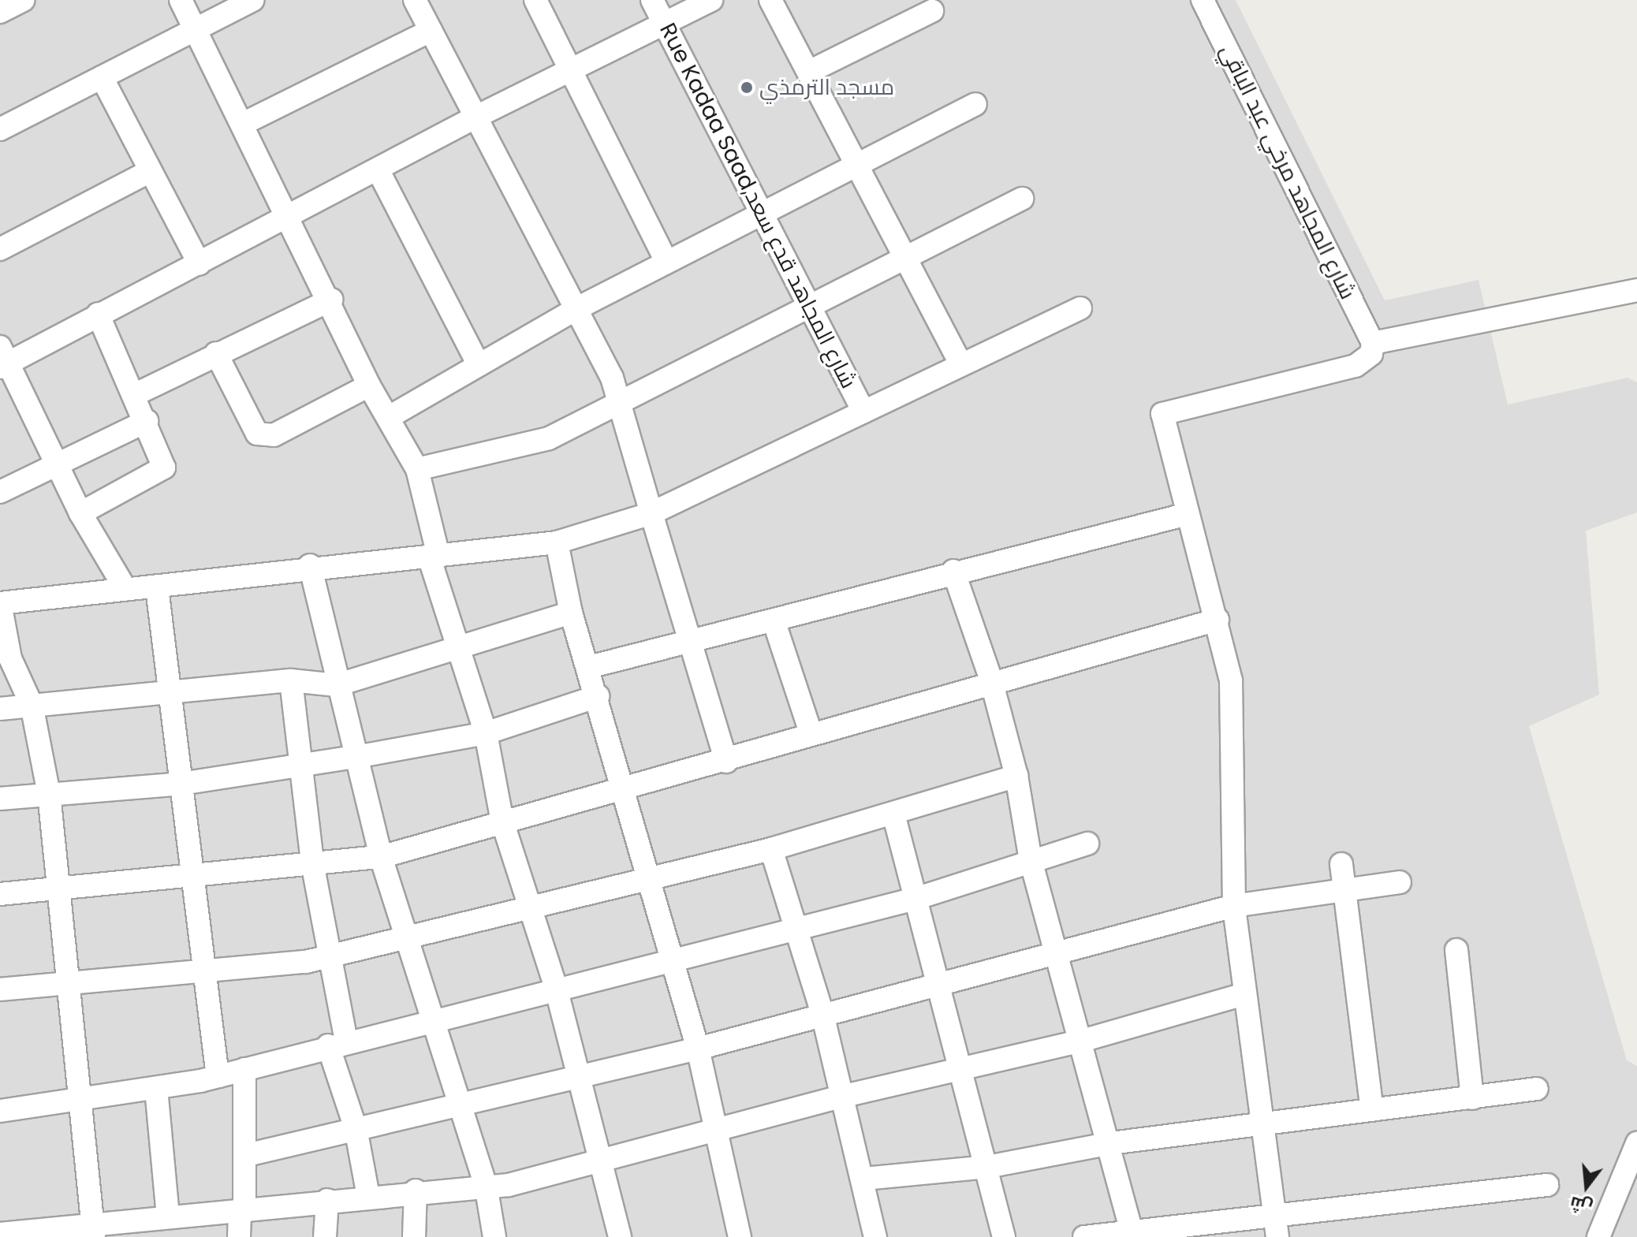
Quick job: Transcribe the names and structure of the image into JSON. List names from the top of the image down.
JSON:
{
  "streets": {
    "street": ["شارع المجاهد مرخي عبد الباقي", "Rue Kadaa Saad,شارع المجاهد قدع سعد"]
  },
  "places": ["مسجد الترمذي"],
  "north": "bottom"
}
